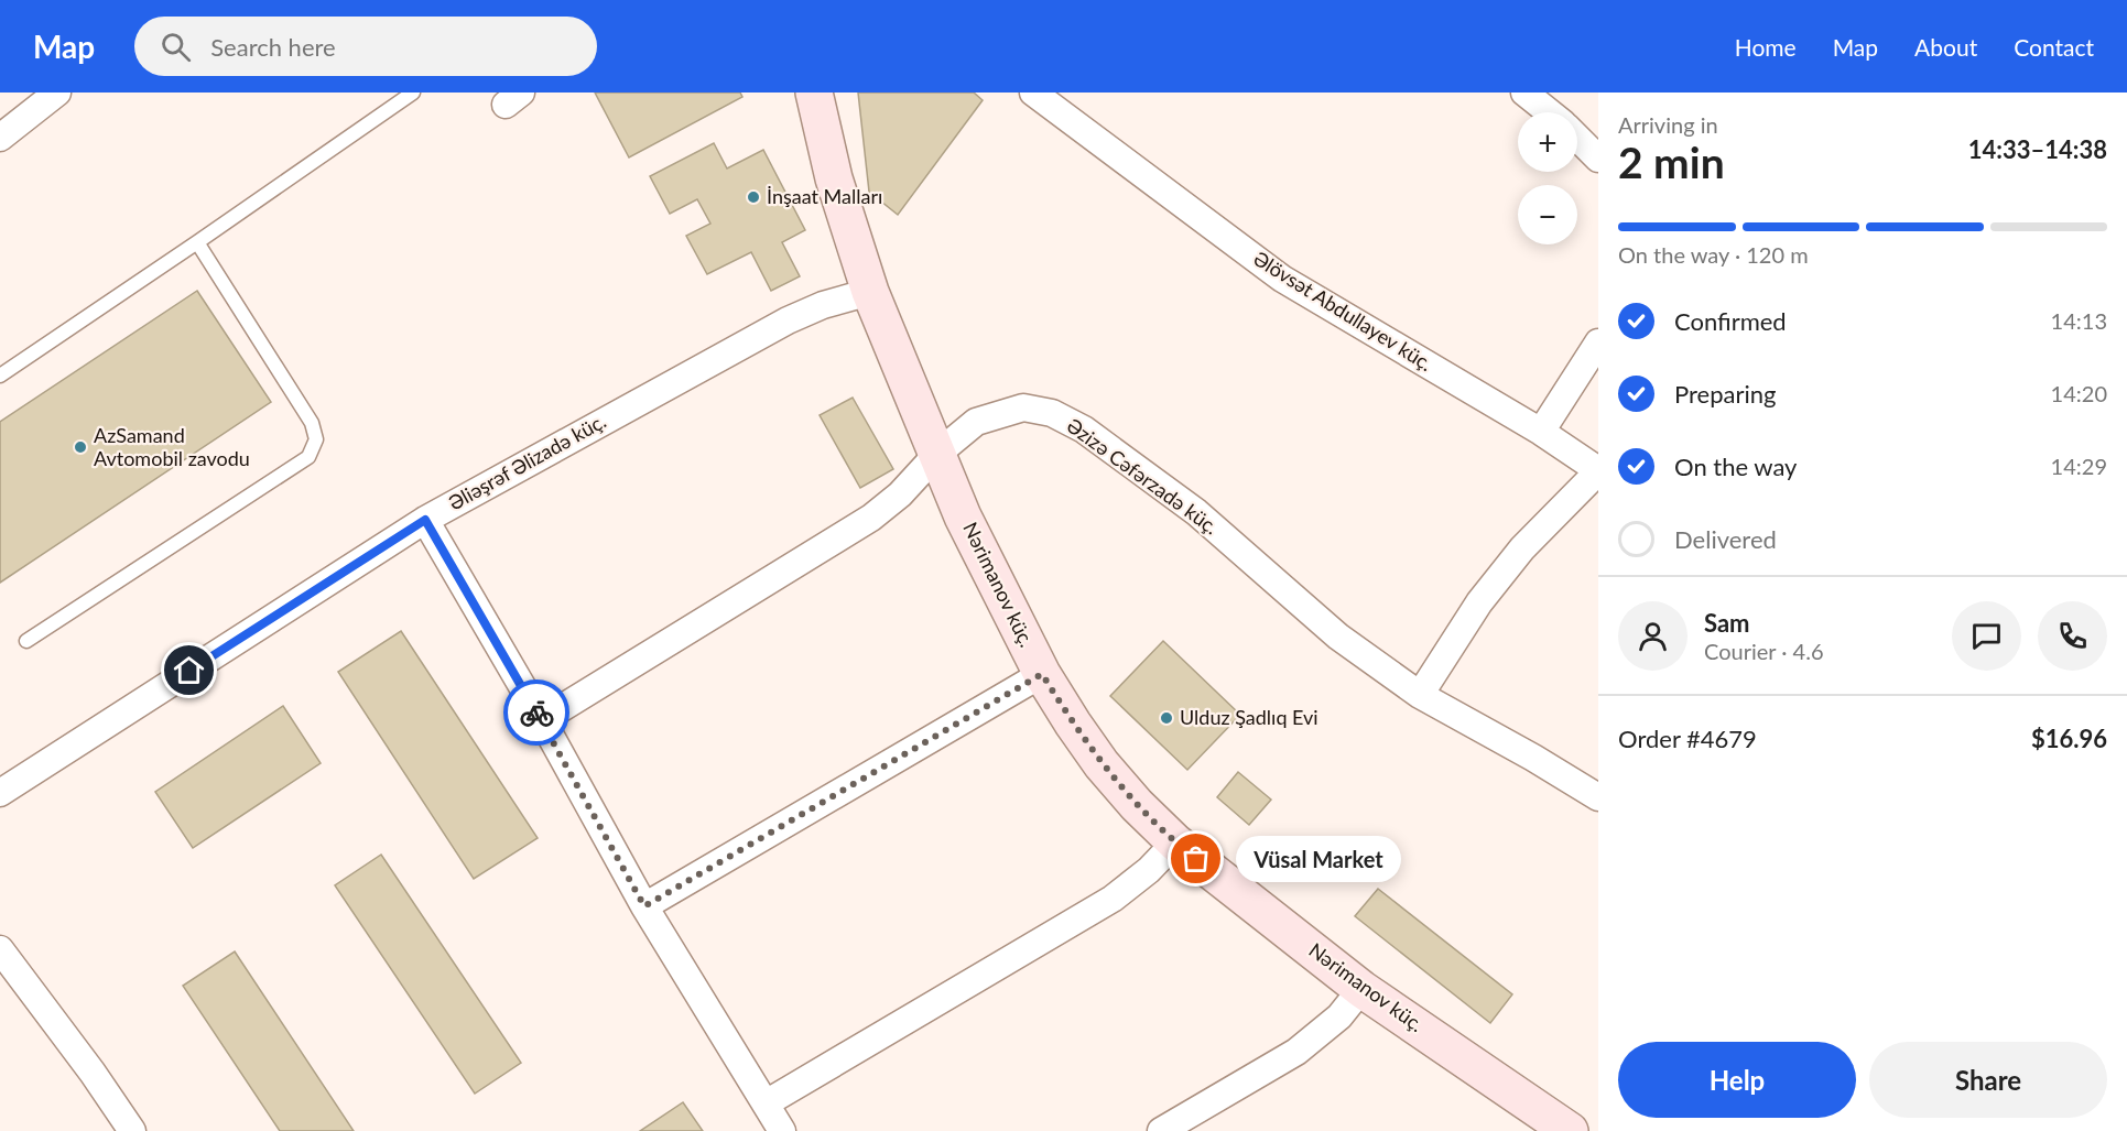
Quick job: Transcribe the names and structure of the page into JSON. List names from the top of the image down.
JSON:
{
  "streets": {
    "main road": ["Nərimanov küç."],
    "street": ["Əlövsət Abdullayev küç.", "Əliəşrəf Əlizadə küç.", "Əzizə Cəfərzadə küç."]
  },
  "crossings": [
    ["Əliəşrəf Əlizadə küç.", "Nərimanov küç."],
    ["Əzizə Cəfərzadə küç.", "Nərimanov küç."]
  ],
  "places": [
    "İnşaat Malları",
    "AzSamand Avtomobil zavodu",
    "Ulduz Şadlıq Evi",
    "Vüsal Market"
  ],
  "page": {
    "header": "Map",
    "search": "Search here",
    "nav": [
      "Home",
      "Map",
      "About",
      "Contact"
    ],
    "heading": ["2 min", "Arriving in", "14:33–14:38"],
    "panel": [
      "Sam",
      "Courier · 4.6",
      "Order #4679",
      "$16.96"
    ],
    "map_buttons": ["+", "−"],
    "bar": "On the way · 120 m",
    "list": [
      ["Confirmed", "14:13"],
      ["Preparing", "14:20"],
      ["On the way", "14:29"],
      "Delivered"
    ],
    "bubble": "Vüsal Market",
    "buttons": ["Help", "Share"]
  }
}
